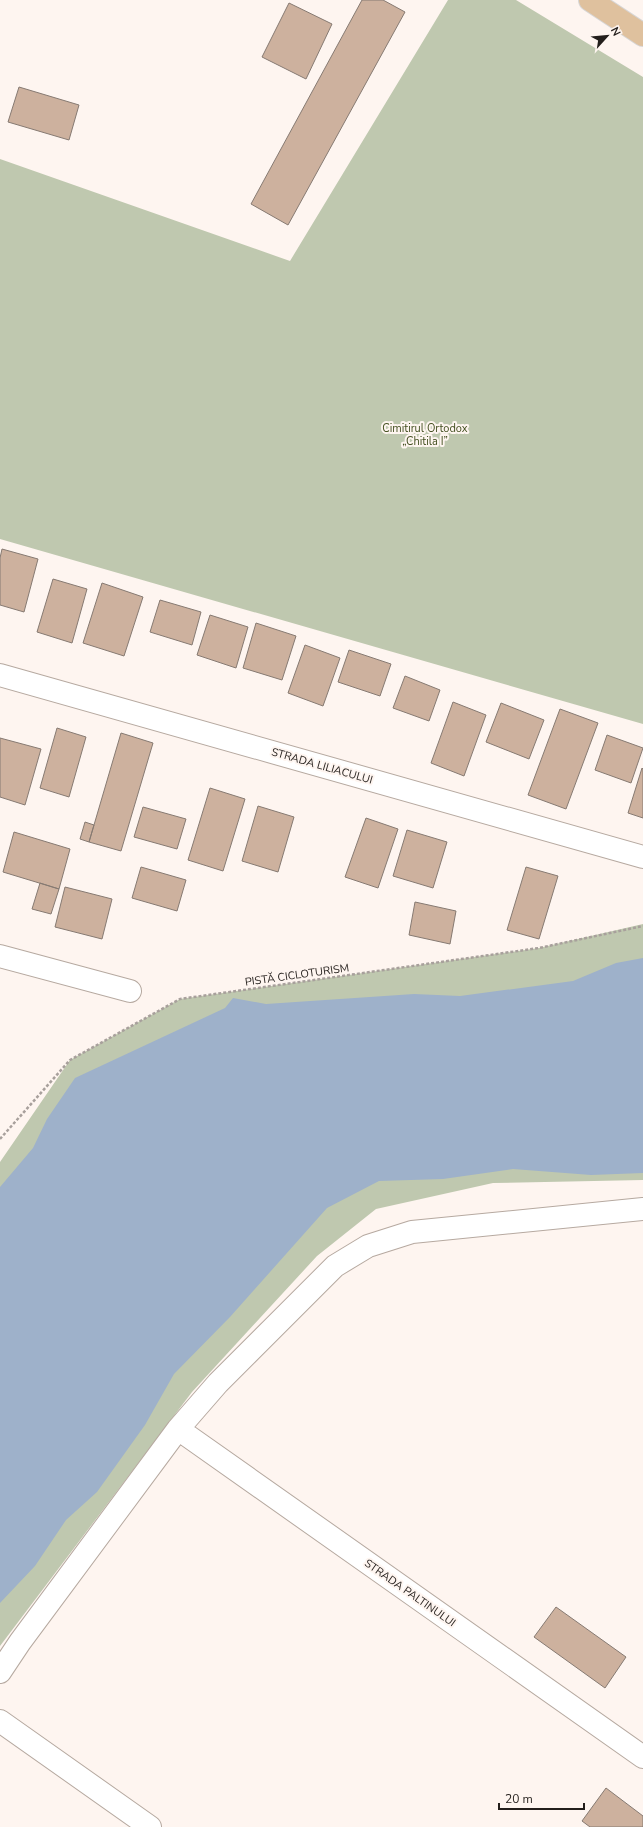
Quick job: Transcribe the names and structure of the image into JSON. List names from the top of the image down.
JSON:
{
  "streets": {
    "street": ["STRADA LILIACULUI", "STRADA PALTINULUI"],
    "path": ["PISTĂ CICLOTURISM"]
  },
  "parks": ["Cimitirul Ortodox „Chitila I”"],
  "scale_bar": "20 m",
  "north": "top right"
}
